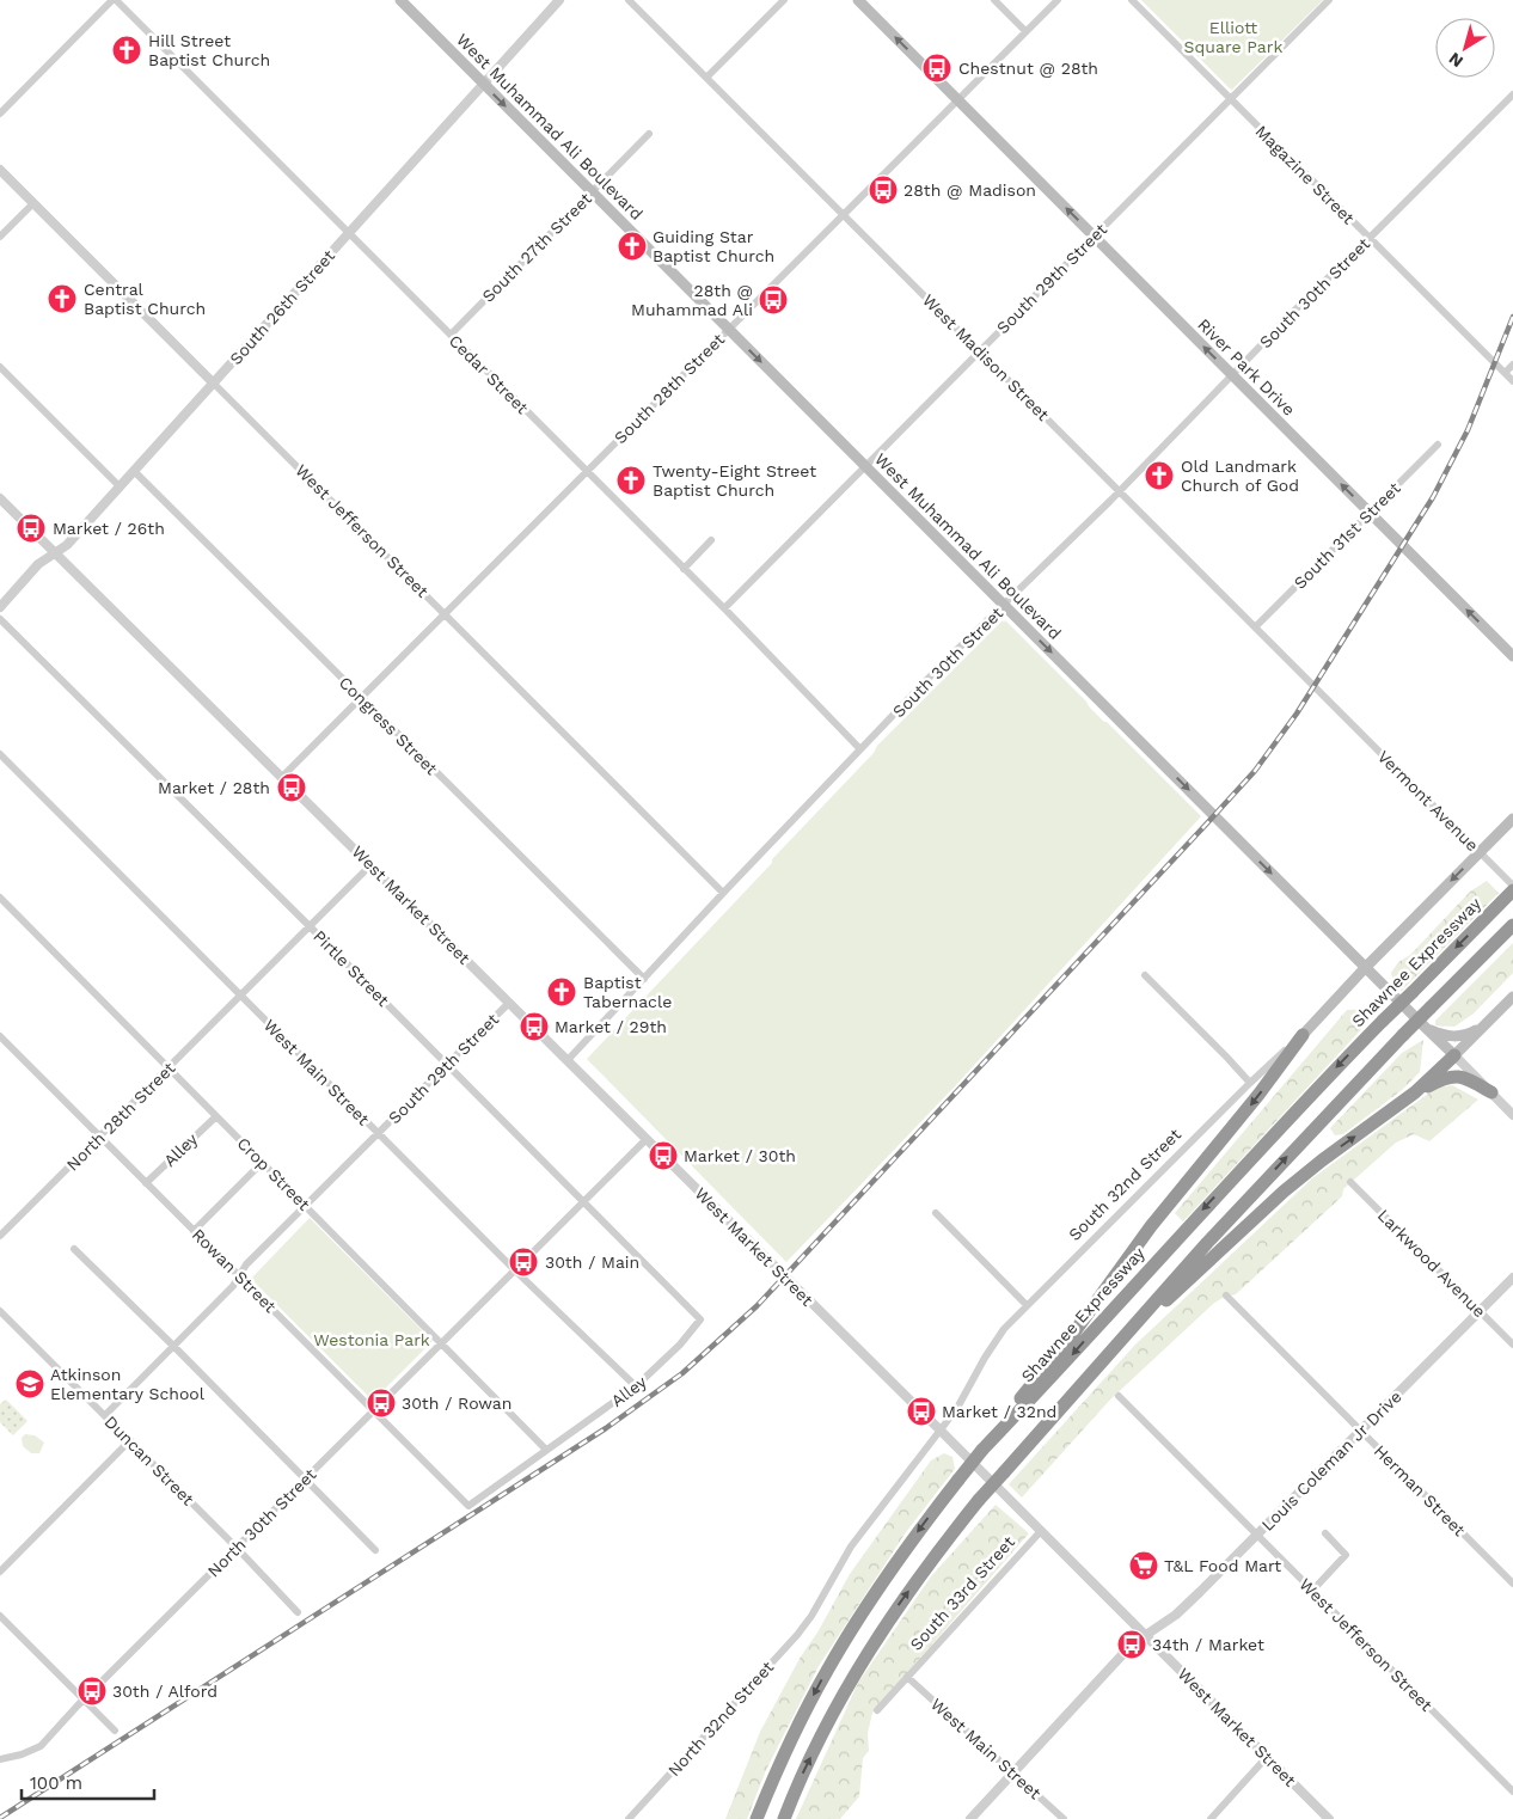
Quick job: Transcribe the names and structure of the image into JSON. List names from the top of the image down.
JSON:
{
  "streets": {
    "highway": ["Shawnee Expressway"],
    "main road": ["West Muhammad Ali Boulevard", "River Park Drive", "South 32nd Street"],
    "street": [
      "Magazine Street",
      "South 27th Street",
      "South 29th Street",
      "South 30th Street",
      "South 26th Street",
      "West Madison Street",
      "Cedar Street",
      "South 28th Street",
      "West Jefferson Street",
      "South 31st Street",
      "Congress Street",
      "Vermont Avenue",
      "West Market Street",
      "Pirtle Street",
      "West Main Street",
      "North 28th Street",
      "Alley",
      "Crop Street",
      "Larkwood Avenue",
      "Rowan Street",
      "Duncan Street",
      "Louis Coleman Jr Drive",
      "Herman Street",
      "North 30th Street",
      "South 33rd Street",
      "North 32nd Street"
    ]
  },
  "crossings": [
    ["West Muhammad Ali Boulevard", "South 27th Street"],
    ["West Muhammad Ali Boulevard", "South 29th Street"],
    ["West Muhammad Ali Boulevard", "South 30th Street"],
    ["West Muhammad Ali Boulevard", "South 26th Street"],
    ["West Muhammad Ali Boulevard", "South 28th Street"],
    ["West Muhammad Ali Boulevard", "South 32nd Street"],
    ["Magazine Street", "South 29th Street"],
    ["Magazine Street", "South 30th Street"],
    ["South 27th Street", "Cedar Street"],
    ["South 29th Street", "West Madison Street"],
    ["South 29th Street", "River Park Drive"],
    ["South 29th Street", "Cedar Street"],
    ["South 29th Street", "West Market Street"],
    ["South 29th Street", "Pirtle Street"],
    ["South 29th Street", "West Main Street"],
    ["South 29th Street", "Crop Street"],
    ["South 29th Street", "Rowan Street"],
    ["South 29th Street", "Duncan Street"],
    ["South 30th Street", "West Madison Street"],
    ["South 30th Street", "River Park Drive"],
    ["South 30th Street", "Cedar Street"],
    ["South 30th Street", "West Jefferson Street"],
    ["South 30th Street", "Congress Street"],
    ["South 30th Street", "West Market Street"],
    ["South 26th Street", "Cedar Street"],
    ["South 26th Street", "West Jefferson Street"],
    ["South 26th Street", "Congress Street"],
    ["South 26th Street", "West Market Street"],
    ["West Madison Street", "South 28th Street"],
    ["West Madison Street", "South 31st Street"],
    ["West Madison Street", "Vermont Avenue"],
    ["River Park Drive", "South 28th Street"],
    ["River Park Drive", "South 31st Street"],
    ["Cedar Street", "South 28th Street"],
    ["South 28th Street", "West Jefferson Street"],
    ["South 28th Street", "Congress Street"],
    ["South 28th Street", "West Market Street"],
    ["West Jefferson Street", "Louis Coleman Jr Drive"],
    ["Vermont Avenue", "South 32nd Street"],
    ["West Market Street", "South 32nd Street"],
    ["West Market Street", "Louis Coleman Jr Drive"],
    ["West Market Street", "South 33rd Street"],
    ["Pirtle Street", "Alley"],
    ["West Main Street", "North 28th Street"],
    ["West Main Street", "Alley"],
    ["West Main Street", "Louis Coleman Jr Drive"],
    ["West Main Street", "North 30th Street"],
    ["West Main Street", "South 33rd Street"],
    ["North 28th Street", "Crop Street"],
    ["North 28th Street", "Rowan Street"],
    ["Alley", "Crop Street"],
    ["Alley", "Rowan Street"],
    ["Crop Street", "North 30th Street"],
    ["South 32nd Street", "North 32nd Street"],
    ["Larkwood Avenue", "Louis Coleman Jr Drive"],
    ["Rowan Street", "North 30th Street"],
    ["Duncan Street", "North 30th Street"],
    ["Louis Coleman Jr Drive", "Herman Street"]
  ],
  "one_way": ["West Muhammad Ali Boulevard", "River Park Drive"],
  "parks": ["Elliott Square Park", "Westonia Park"],
  "places": {
    "church": [
      "Hill Street Baptist Church",
      "Guiding Star Baptist Church",
      "Central Baptist Church",
      "Old Landmark Church of God",
      "Twenty-Eight Street Baptist Church",
      "Baptist Tabernacle"
    ],
    "bus stop": [
      "Chestnut @ 28th",
      "28th @ Madison",
      "28th @ Muhammad Ali",
      "Market / 26th",
      "Market / 28th",
      "Market / 29th",
      "Market / 30th",
      "30th / Main",
      "30th / Rowan",
      "Market / 32nd",
      "34th / Market",
      "30th / Alford"
    ],
    "school or university": ["Atkinson Elementary School"],
    "supermarket": ["T&L Food Mart"]
  },
  "scale_bar": "100 m",
  "north": "bottom left"
}
